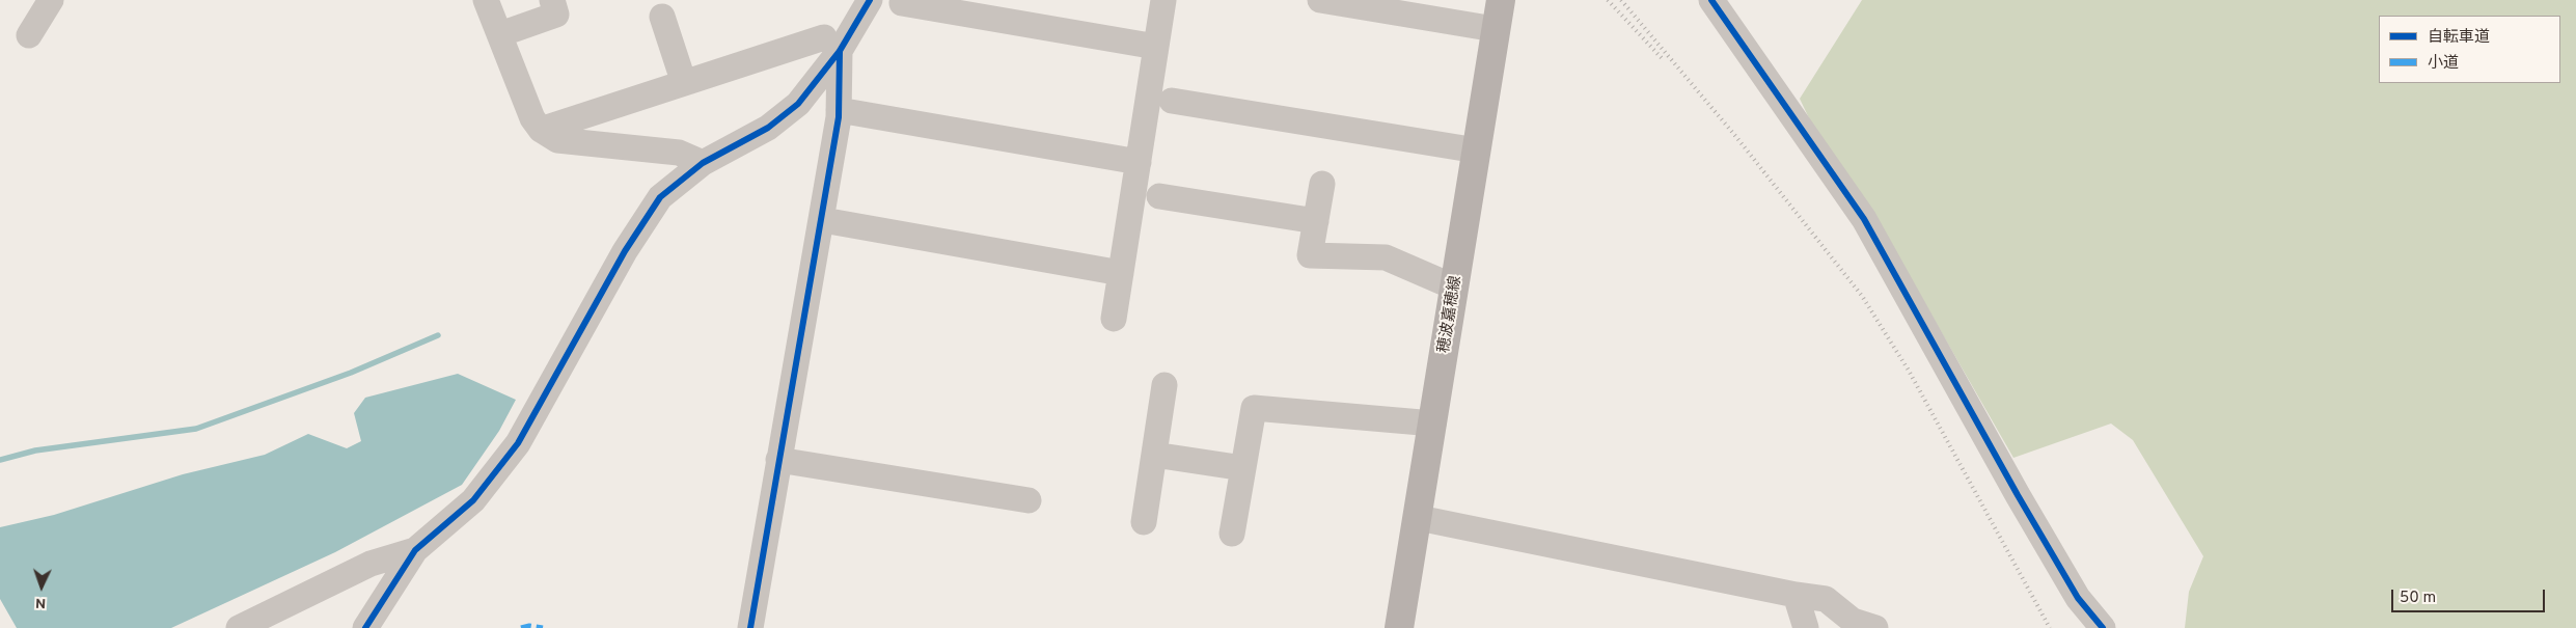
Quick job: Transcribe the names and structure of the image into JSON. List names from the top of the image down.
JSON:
{
  "streets": {
    "main road": ["穂波嘉穂線"]
  },
  "legend": ["自転車道", "小道"],
  "scale_bar": "50 m",
  "north": "bottom"
}
